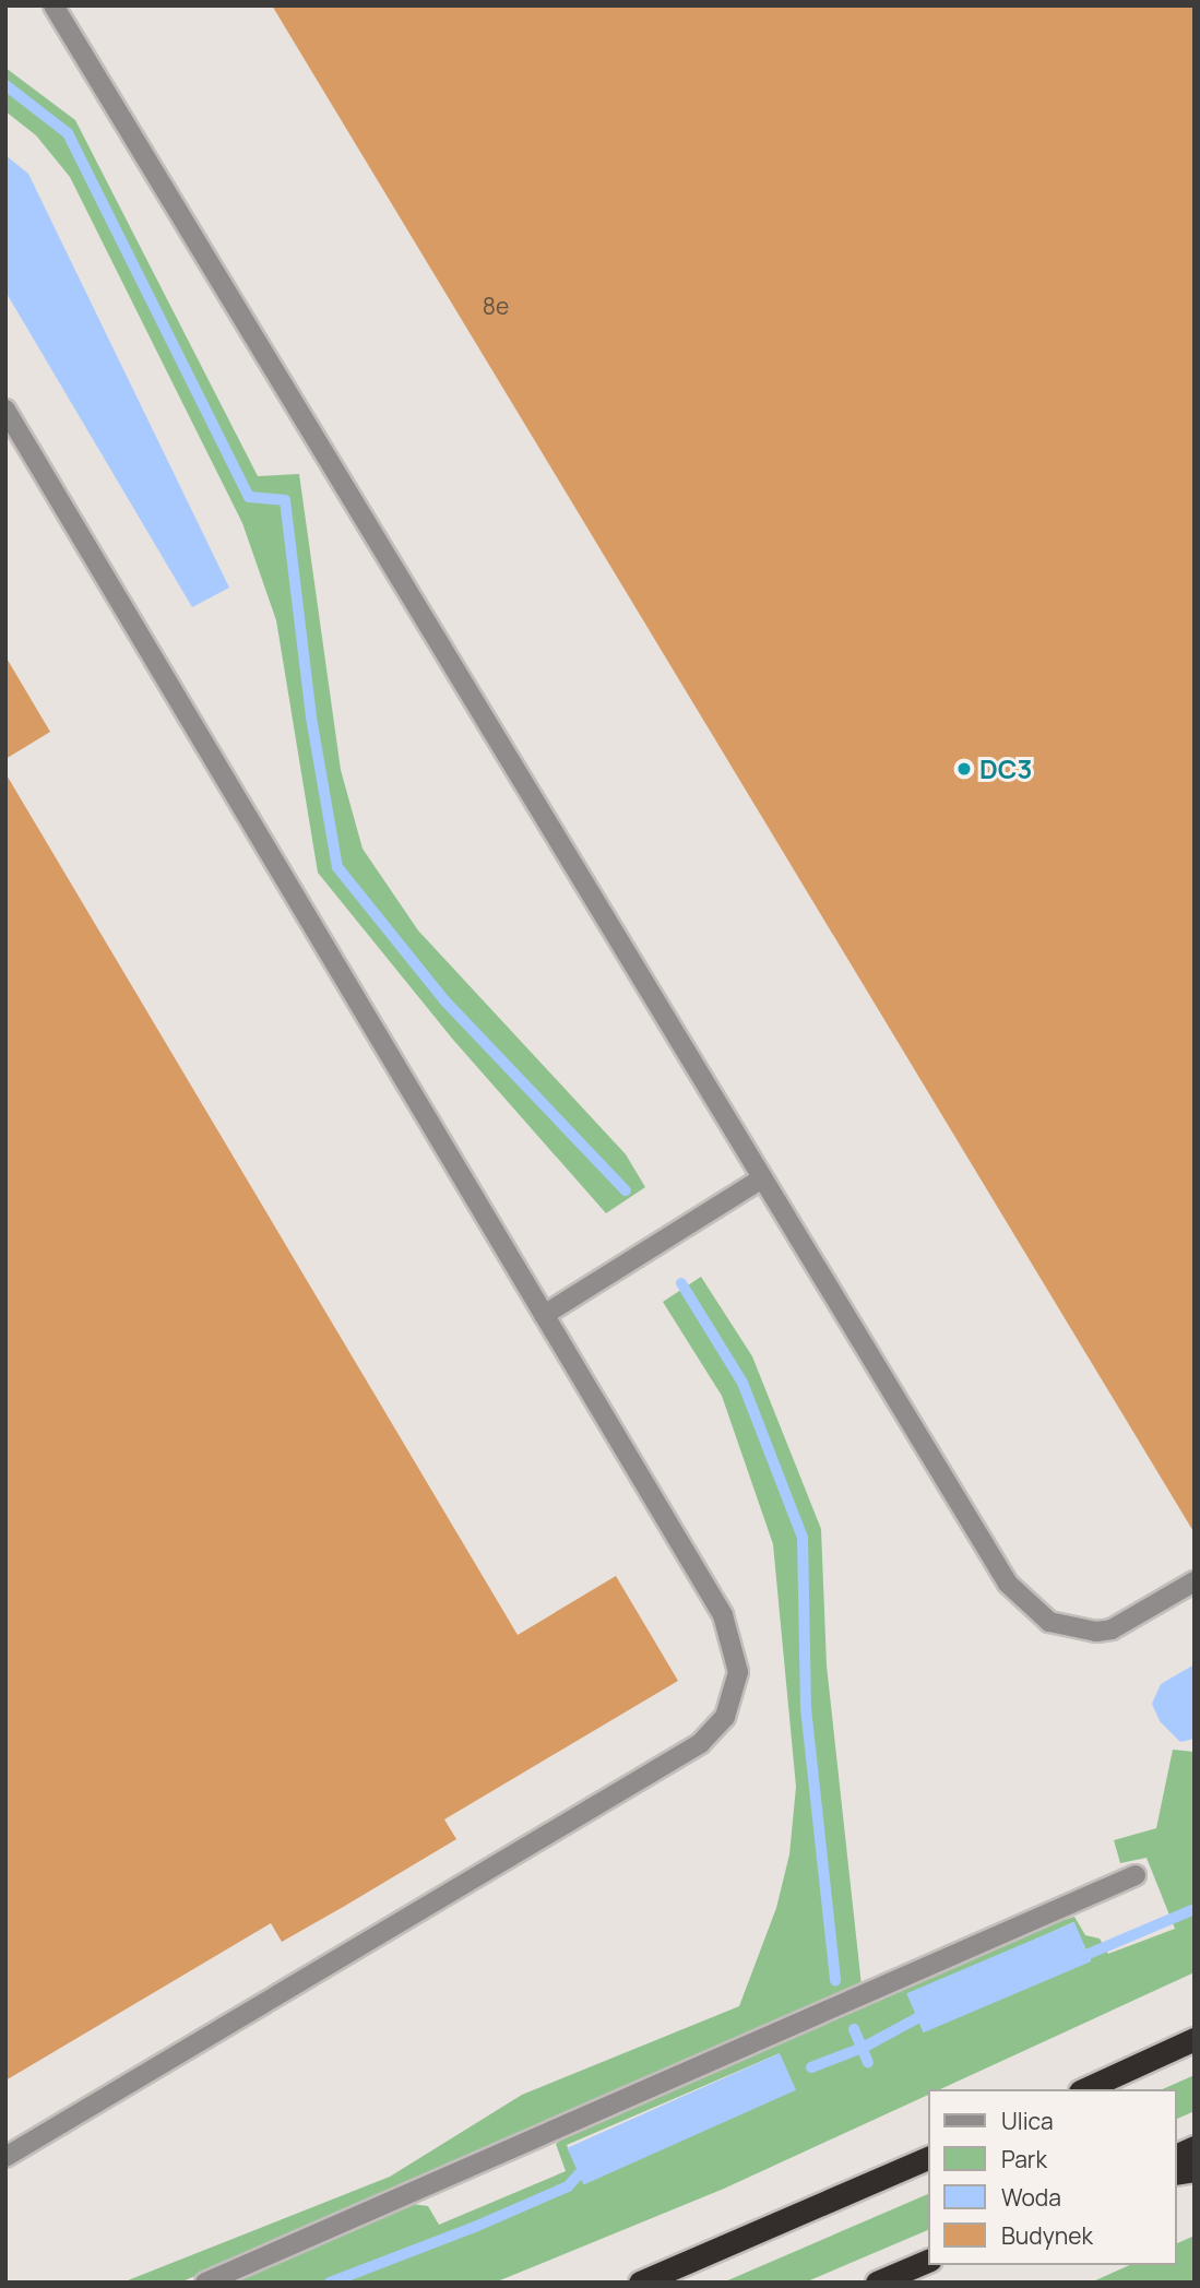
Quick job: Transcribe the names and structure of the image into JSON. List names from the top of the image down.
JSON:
{
  "places": ["DC3"],
  "house_numbers": ["8e"],
  "legend": [
    "Ulica",
    "Park",
    "Woda",
    "Budynek"
  ]
}
